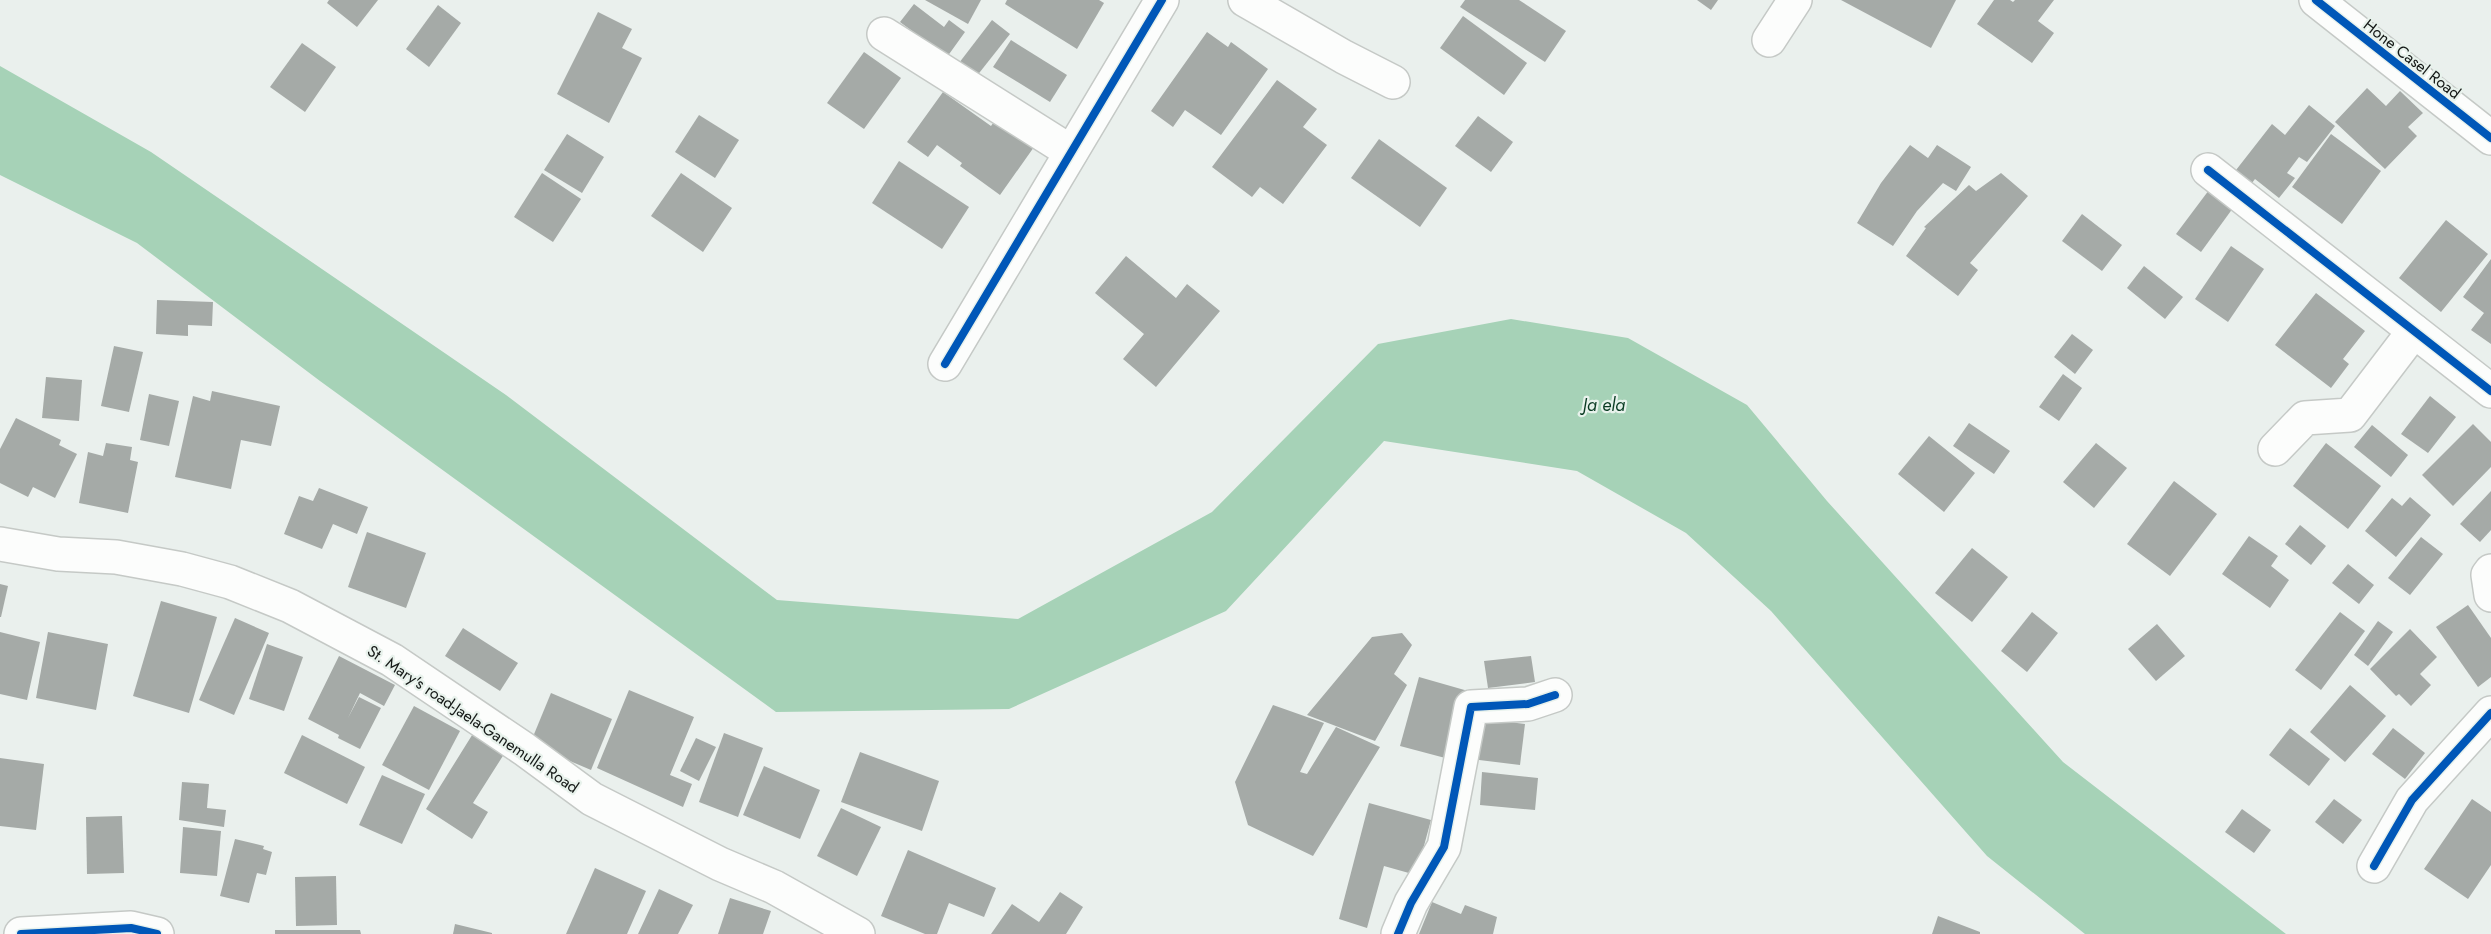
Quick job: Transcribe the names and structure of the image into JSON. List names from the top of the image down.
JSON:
{
  "streets": {
    "street": ["Hone Casel Road", "St. Mary's road-Jaela-Ganemulla Road"]
  },
  "water": ["Ja ela"]
}
